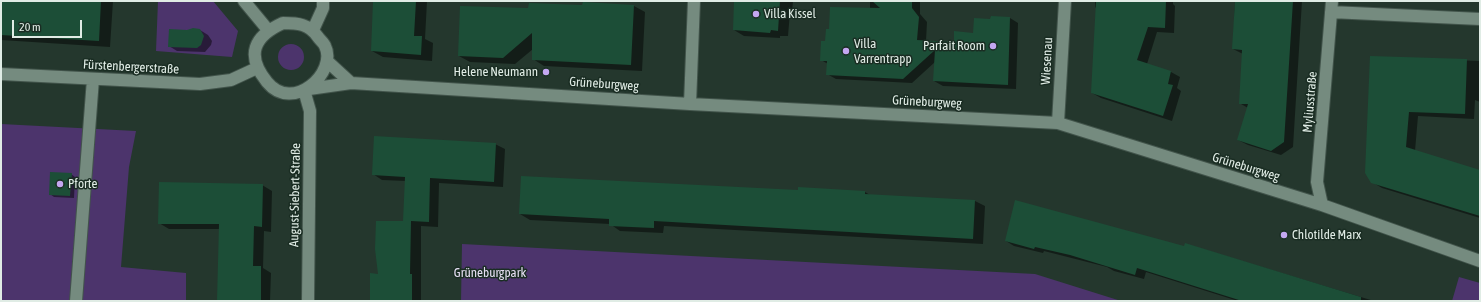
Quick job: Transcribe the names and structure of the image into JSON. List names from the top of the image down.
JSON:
{
  "streets": {
    "street": [
      "Wiesenau",
      "Fürstenbergerstraße",
      "Grüneburgweg",
      "Myliusstraße",
      "August-Siebert-Straße"
    ]
  },
  "crossings": [
    ["Wiesenau", "Grüneburgweg"],
    ["Fürstenbergerstraße", "Grüneburgweg"],
    ["Fürstenbergerstraße", "August-Siebert-Straße"],
    ["Grüneburgweg", "Myliusstraße"],
    ["Grüneburgweg", "August-Siebert-Straße"]
  ],
  "parks": ["Grüneburgpark"],
  "places": [
    "Villa Kissel",
    "Parfait Room",
    "Villa Varrentrapp",
    "Helene Neumann",
    "Pforte",
    "Chlotilde Marx"
  ],
  "scale_bar": "20 m"
}
